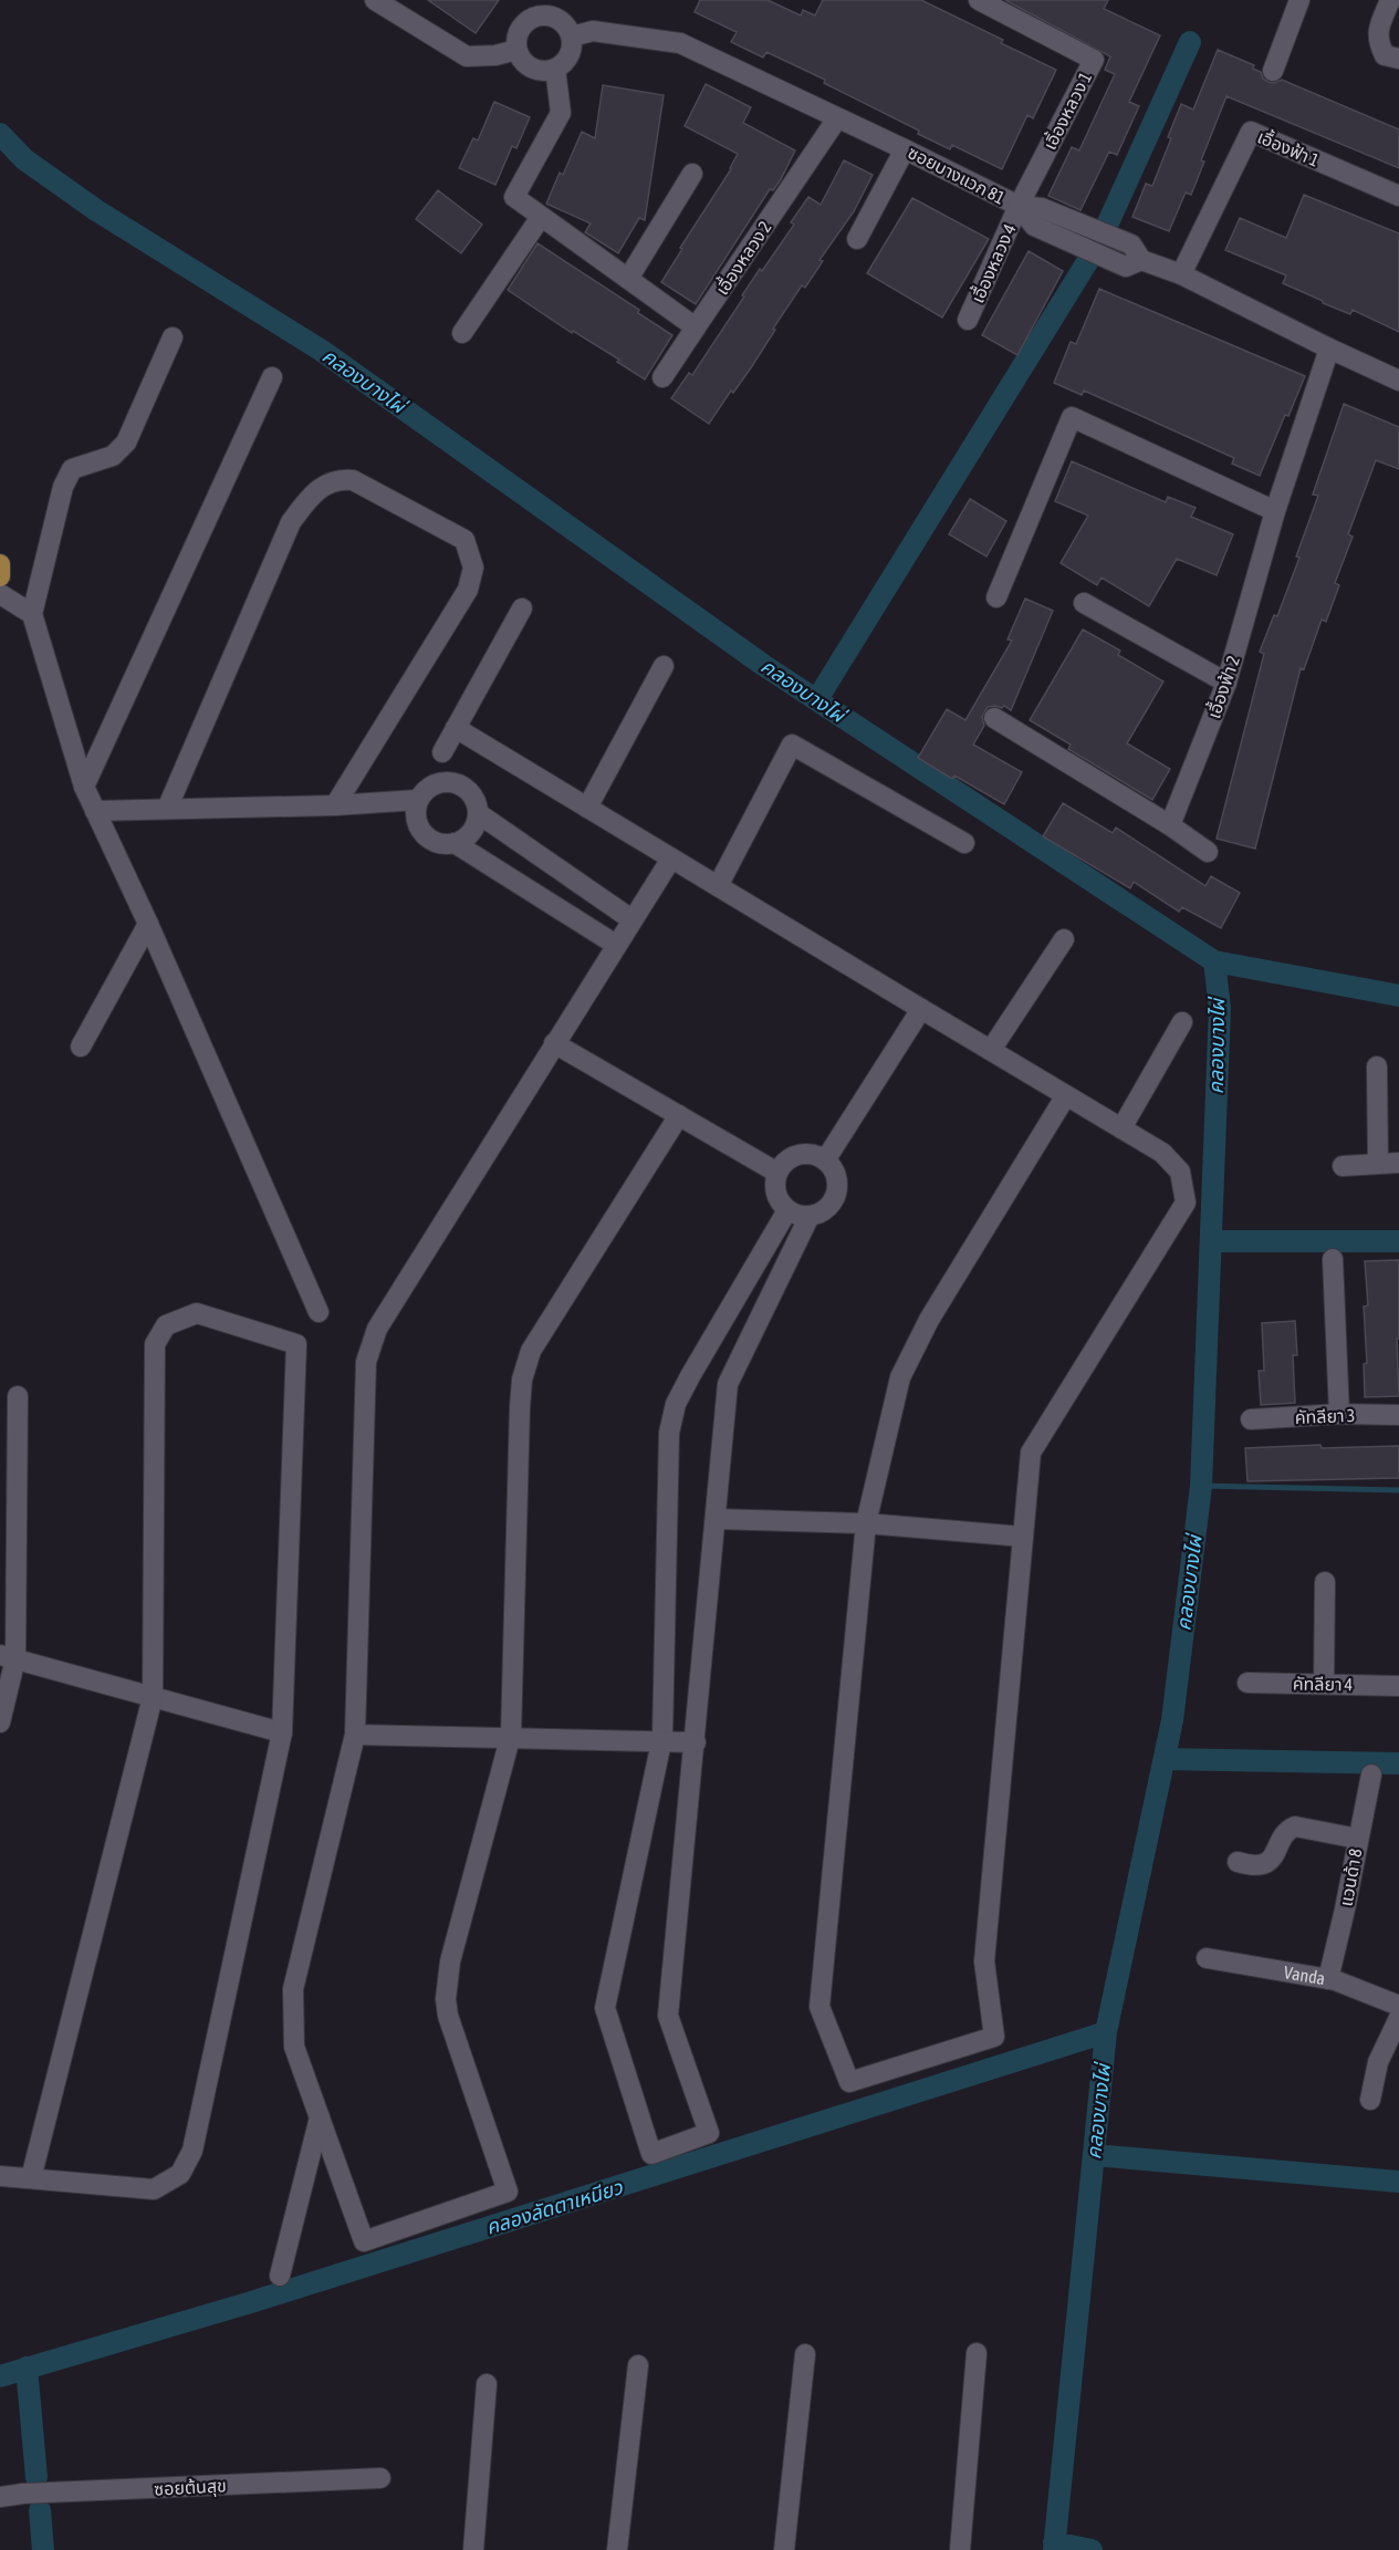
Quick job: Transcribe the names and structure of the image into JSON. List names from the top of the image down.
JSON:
{
  "streets": {
    "street": [
      "เอิ้องหลวง 1",
      "เอื้องฟ้า 1",
      "ซอยบางแวก 81",
      "เอื้องหลวง 2",
      "เอื้องหลวง 4",
      "เอื้องฟ้า 2",
      "คัทลียา 3",
      "คัทลียา 4",
      "แวนด้า 8",
      "Vanda",
      "ซอยต้นสุข"
    ]
  },
  "crossings": [
    ["เอิ้องหลวง 1", "ซอยบางแวก 81"],
    ["เอิ้องหลวง 1", "เอื้องหลวง 4"],
    ["ซอยบางแวก 81", "เอื้องหลวง 2"],
    ["ซอยบางแวก 81", "เอื้องหลวง 4"],
    ["แวนด้า 8", "Vanda"]
  ],
  "water": ["คลองบางไผ่", "คลองลัดตาเหนียว"]
}
